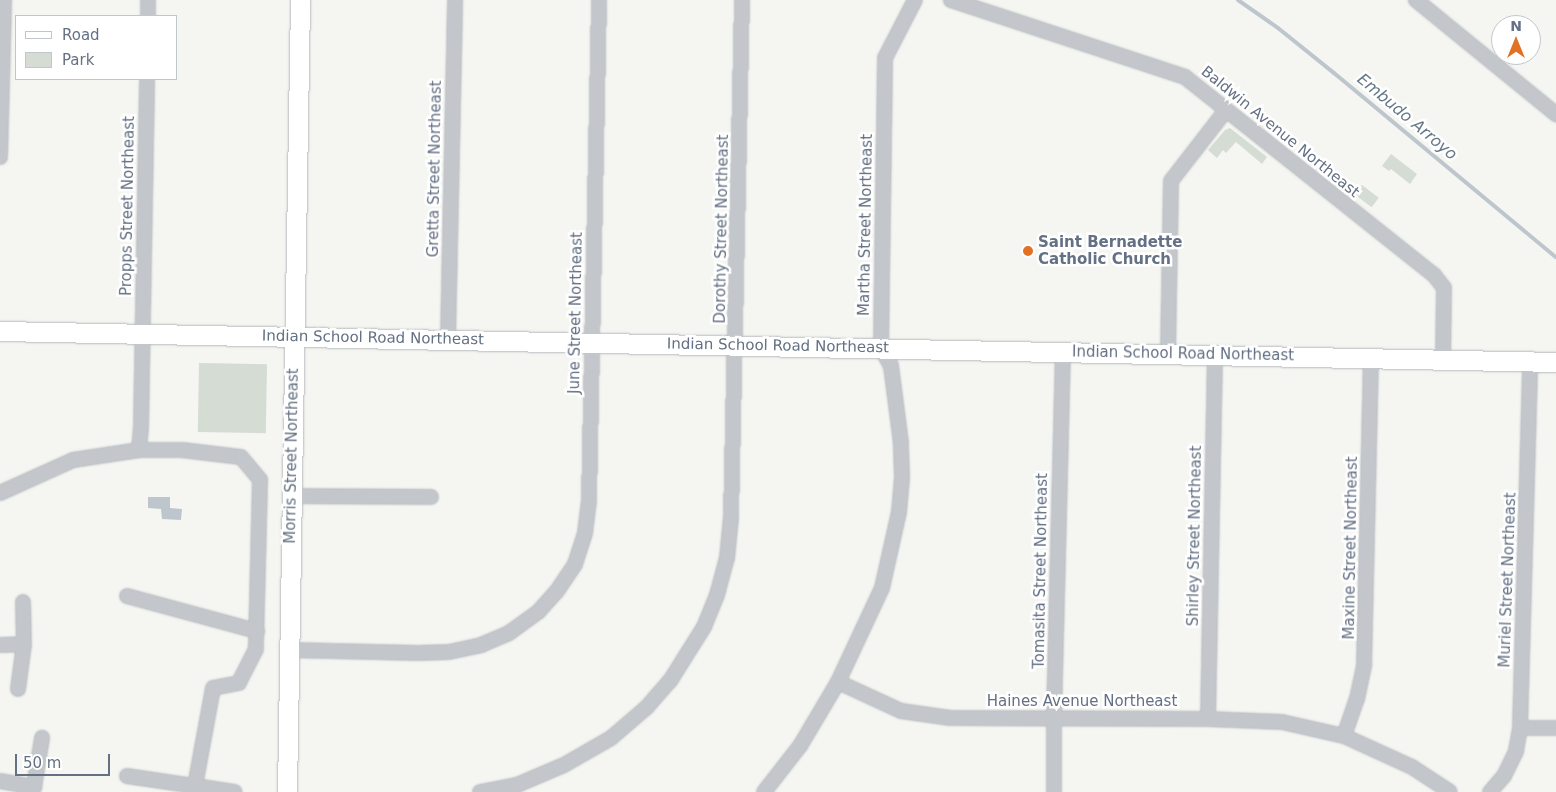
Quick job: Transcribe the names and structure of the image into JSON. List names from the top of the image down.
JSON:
{
  "streets": {
    "street": [
      "Baldwin Avenue Northeast",
      "Gretta Street Northeast",
      "Propps Street Northeast",
      "Martha Street Northeast",
      "Dorothy Street Northeast",
      "June Street Northeast",
      "Indian School Road Northeast",
      "Morris Street Northeast",
      "Shirley Street Northeast",
      "Maxine Street Northeast",
      "Tomasita Street Northeast",
      "Muriel Street Northeast",
      "Haines Avenue Northeast"
    ]
  },
  "crossings": [
    ["Baldwin Avenue Northeast", "Indian School Road Northeast"],
    ["Gretta Street Northeast", "Indian School Road Northeast"],
    ["Propps Street Northeast", "Indian School Road Northeast"],
    ["Martha Street Northeast", "Indian School Road Northeast"],
    ["Martha Street Northeast", "Haines Avenue Northeast"],
    ["Dorothy Street Northeast", "Indian School Road Northeast"],
    ["June Street Northeast", "Indian School Road Northeast"],
    ["June Street Northeast", "Morris Street Northeast"],
    ["Indian School Road Northeast", "Morris Street Northeast"],
    ["Indian School Road Northeast", "Shirley Street Northeast"],
    ["Indian School Road Northeast", "Maxine Street Northeast"],
    ["Indian School Road Northeast", "Tomasita Street Northeast"],
    ["Indian School Road Northeast", "Muriel Street Northeast"],
    ["Shirley Street Northeast", "Haines Avenue Northeast"],
    ["Maxine Street Northeast", "Haines Avenue Northeast"],
    ["Tomasita Street Northeast", "Haines Avenue Northeast"]
  ],
  "water": ["Embudo Arroyo"],
  "places": ["Saint Bernadette Catholic Church"],
  "legend": ["Road", "Park"],
  "scale_bar": "50 m",
  "north": "top"
}
